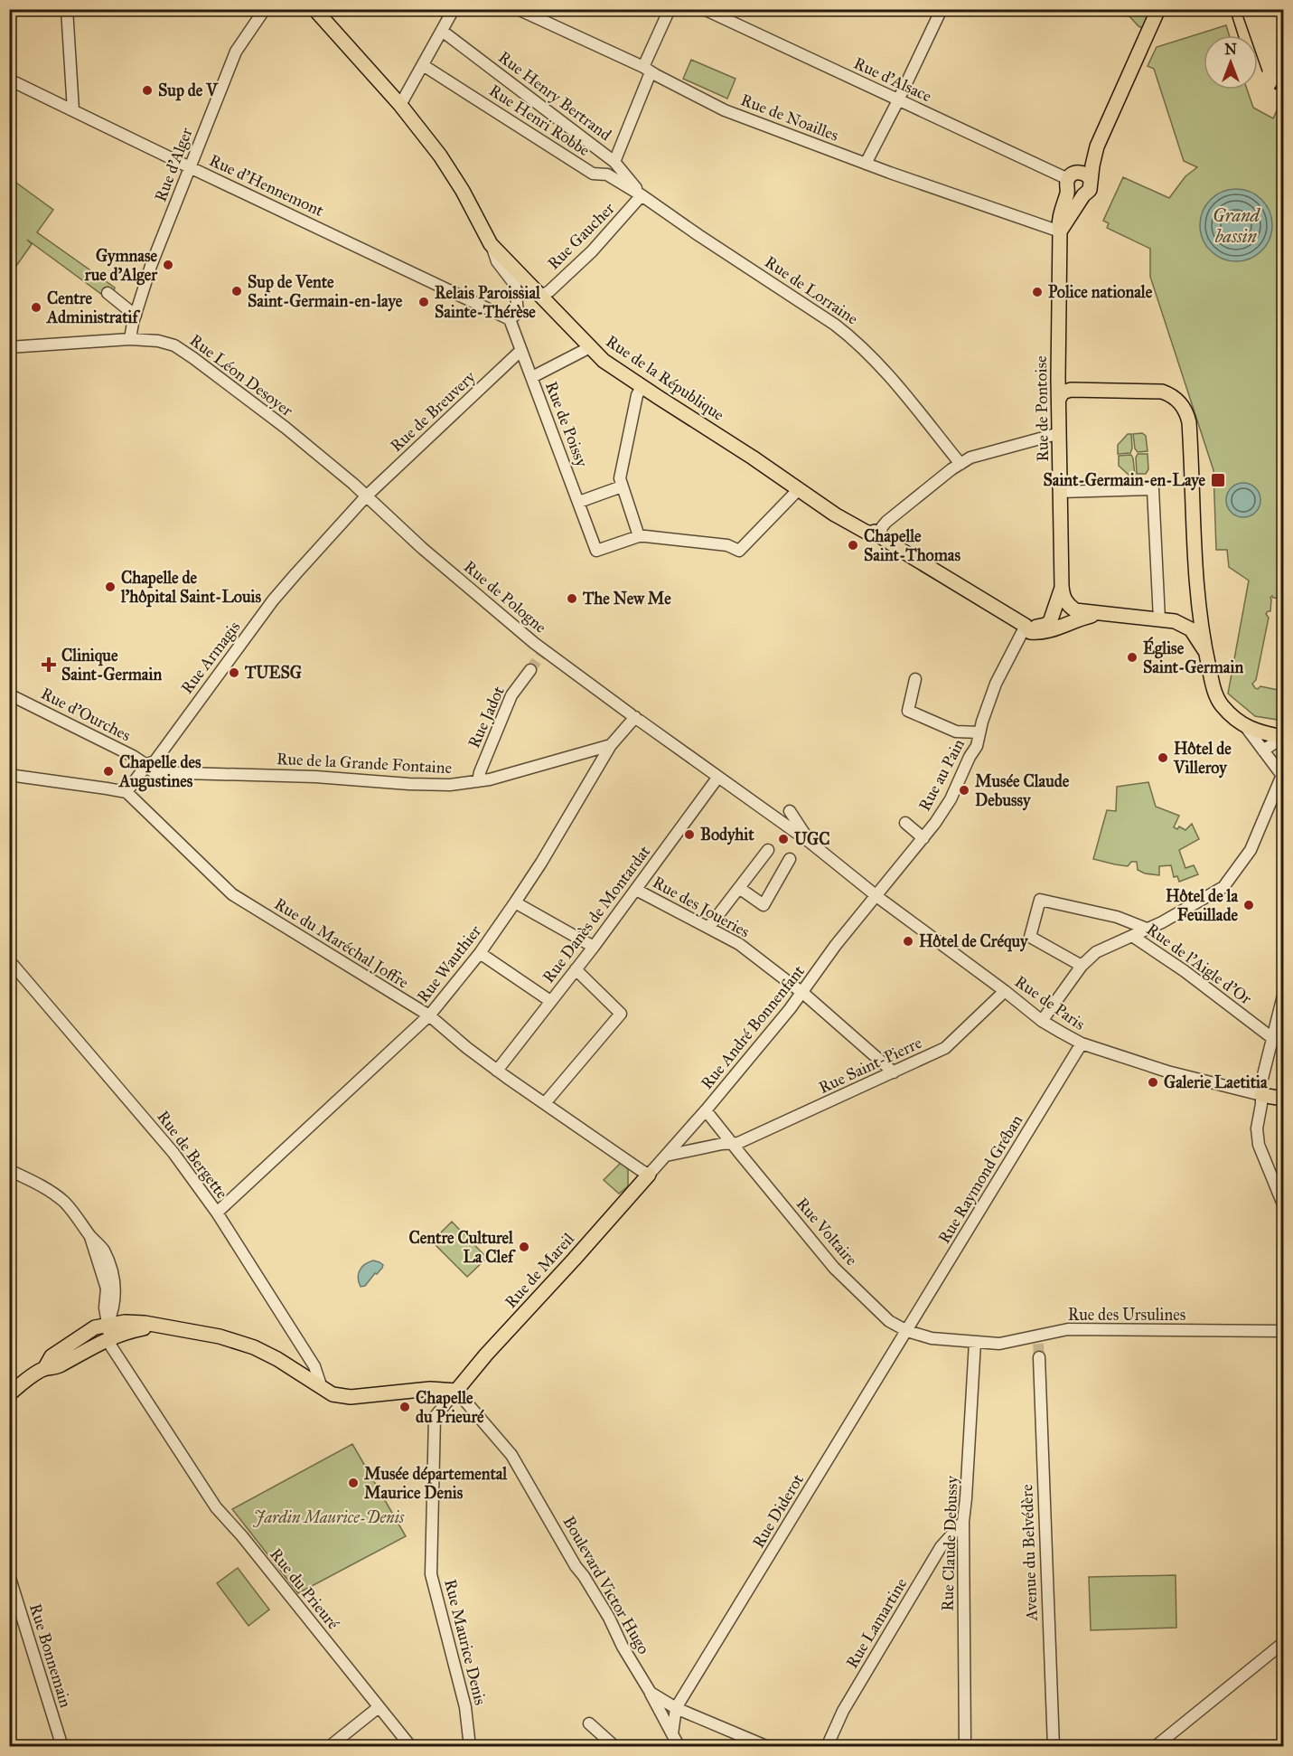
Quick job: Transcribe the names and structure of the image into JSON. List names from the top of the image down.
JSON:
{
  "streets": {
    "main road": ["Rue de la République", "Rue de Pontoise", "Rue de Mareil"],
    "street": [
      "Rue d'Alsace",
      "Rue Henry Bertrand",
      "Rue de Noailles",
      "Rue Henri Robbe",
      "Rue d'Alger",
      "Rue d'Hennemont",
      "Rue Gaucher",
      "Rue de Lorraine",
      "Rue Léon Desoyer",
      "Rue de Breuvery",
      "Rue de Poissy",
      "Rue de Pologne",
      "Rue Armagis",
      "Rue d'Ourches",
      "Rue Jadot",
      "Rue de la Grande Fontaine",
      "Rue au Pain",
      "Rue des Joueries",
      "Rue Danès de Montardat",
      "Rue du Maréchal Joffre",
      "Rue Wauthier",
      "Rue de l'Aigle d'Or",
      "Rue de Paris",
      "Rue André Bonnenfant",
      "Rue Saint-Pierre",
      "Rue de Bergette",
      "Rue Raymond Gréban",
      "Rue Voltaire",
      "Rue des Ursulines",
      "Rue Diderot",
      "Rue Claude Debussy",
      "Avenue du Belvédère",
      "Boulevard Victor Hugo",
      "Rue du Prieuré",
      "Rue Lamartine",
      "Rue Maurice Denis",
      "Rue Bonnemain"
    ]
  },
  "crossings": [
    ["Rue d'Alsace", "Rue de Pontoise"],
    ["Rue Henry Bertrand", "Rue Henri Robbe"],
    ["Rue Henry Bertrand", "Rue Gaucher"],
    ["Rue Henry Bertrand", "Rue de Lorraine"],
    ["Rue de Noailles", "Rue de Pontoise"],
    ["Rue Henri Robbe", "Rue Gaucher"],
    ["Rue Henri Robbe", "Rue de Lorraine"],
    ["Rue d'Alger", "Rue d'Hennemont"],
    ["Rue d'Alger", "Rue Léon Desoyer"],
    ["Rue d'Hennemont", "Rue de Poissy"],
    ["Rue Gaucher", "Rue de Lorraine"],
    ["Rue Gaucher", "Rue de la République"],
    ["Rue Léon Desoyer", "Rue de Breuvery"],
    ["Rue Léon Desoyer", "Rue de Pologne"],
    ["Rue Léon Desoyer", "Rue Armagis"],
    ["Rue de la République", "Rue de Pontoise"],
    ["Rue de la République", "Rue de Poissy"],
    ["Rue de la République", "Rue au Pain"],
    ["Rue de Pontoise", "Rue au Pain"],
    ["Rue de Breuvery", "Rue de Poissy"],
    ["Rue de Breuvery", "Rue de Pologne"],
    ["Rue de Breuvery", "Rue Armagis"],
    ["Rue de Pologne", "Rue Armagis"],
    ["Rue de Pologne", "Rue Danès de Montardat"],
    ["Rue de Pologne", "Rue Wauthier"],
    ["Rue de Pologne", "Rue de Paris"],
    ["Rue Armagis", "Rue d'Ourches"],
    ["Rue Armagis", "Rue de la Grande Fontaine"],
    ["Rue Armagis", "Rue du Maréchal Joffre"],
    ["Rue d'Ourches", "Rue de la Grande Fontaine"],
    ["Rue Jadot", "Rue de la Grande Fontaine"],
    ["Rue de la Grande Fontaine", "Rue Wauthier"],
    ["Rue au Pain", "Rue de Paris"],
    ["Rue au Pain", "Rue André Bonnenfant"],
    ["Rue des Joueries", "Rue Danès de Montardat"],
    ["Rue des Joueries", "Rue André Bonnenfant"],
    ["Rue des Joueries", "Rue Saint-Pierre"],
    ["Rue Danès de Montardat", "Rue du Maréchal Joffre"],
    ["Rue du Maréchal Joffre", "Rue Wauthier"],
    ["Rue du Maréchal Joffre", "Rue André Bonnenfant"],
    ["Rue du Maréchal Joffre", "Rue de Mareil"],
    ["Rue Wauthier", "Rue de Bergette"],
    ["Rue de Paris", "Rue André Bonnenfant"],
    ["Rue de Paris", "Rue Saint-Pierre"],
    ["Rue de Paris", "Rue Raymond Gréban"],
    ["Rue André Bonnenfant", "Rue Saint-Pierre"],
    ["Rue André Bonnenfant", "Rue Voltaire"],
    ["Rue André Bonnenfant", "Rue de Mareil"],
    ["Rue Saint-Pierre", "Rue Voltaire"],
    ["Rue Raymond Gréban", "Rue Voltaire"],
    ["Rue Raymond Gréban", "Rue des Ursulines"],
    ["Rue Raymond Gréban", "Rue Diderot"],
    ["Rue Voltaire", "Rue des Ursulines"],
    ["Rue Voltaire", "Rue Diderot"],
    ["Rue de Mareil", "Boulevard Victor Hugo"],
    ["Rue de Mareil", "Rue Maurice Denis"],
    ["Rue des Ursulines", "Rue Diderot"],
    ["Rue des Ursulines", "Rue Claude Debussy"],
    ["Rue Diderot", "Boulevard Victor Hugo"],
    ["Rue Claude Debussy", "Rue Lamartine"],
    ["Boulevard Victor Hugo", "Rue Maurice Denis"]
  ],
  "water": ["Grand bassin"],
  "parks": ["Jardin Maurice-Denis"],
  "places": {
    "other": [
      "Sup de V",
      "Gymnase rue d'Alger",
      "Sup de Vente Saint-Germain-en-laye",
      "Police nationale",
      "Relais Paroissial Sainte-Thérèse",
      "Centre Administratif",
      "Chapelle Saint-Thomas",
      "Chapelle de l'hôpital Saint-Louis",
      "The New Me",
      "Église Saint-Germain",
      "TUESG",
      "Hôtel de Villeroy",
      "Chapelle des Augustines",
      "Musée Claude Debussy",
      "Bodyhit",
      "UGC",
      "Hôtel de la Feuillade",
      "Hôtel de Créquy",
      "Galerie Laetitia",
      "Centre Culturel La Clef",
      "Chapelle du Prieuré",
      "Musée départemental Maurice Denis"
    ],
    "transit": ["Saint-Germain-en-Laye"],
    "health": ["Clinique Saint-Germain"]
  },
  "north": "top"
}
